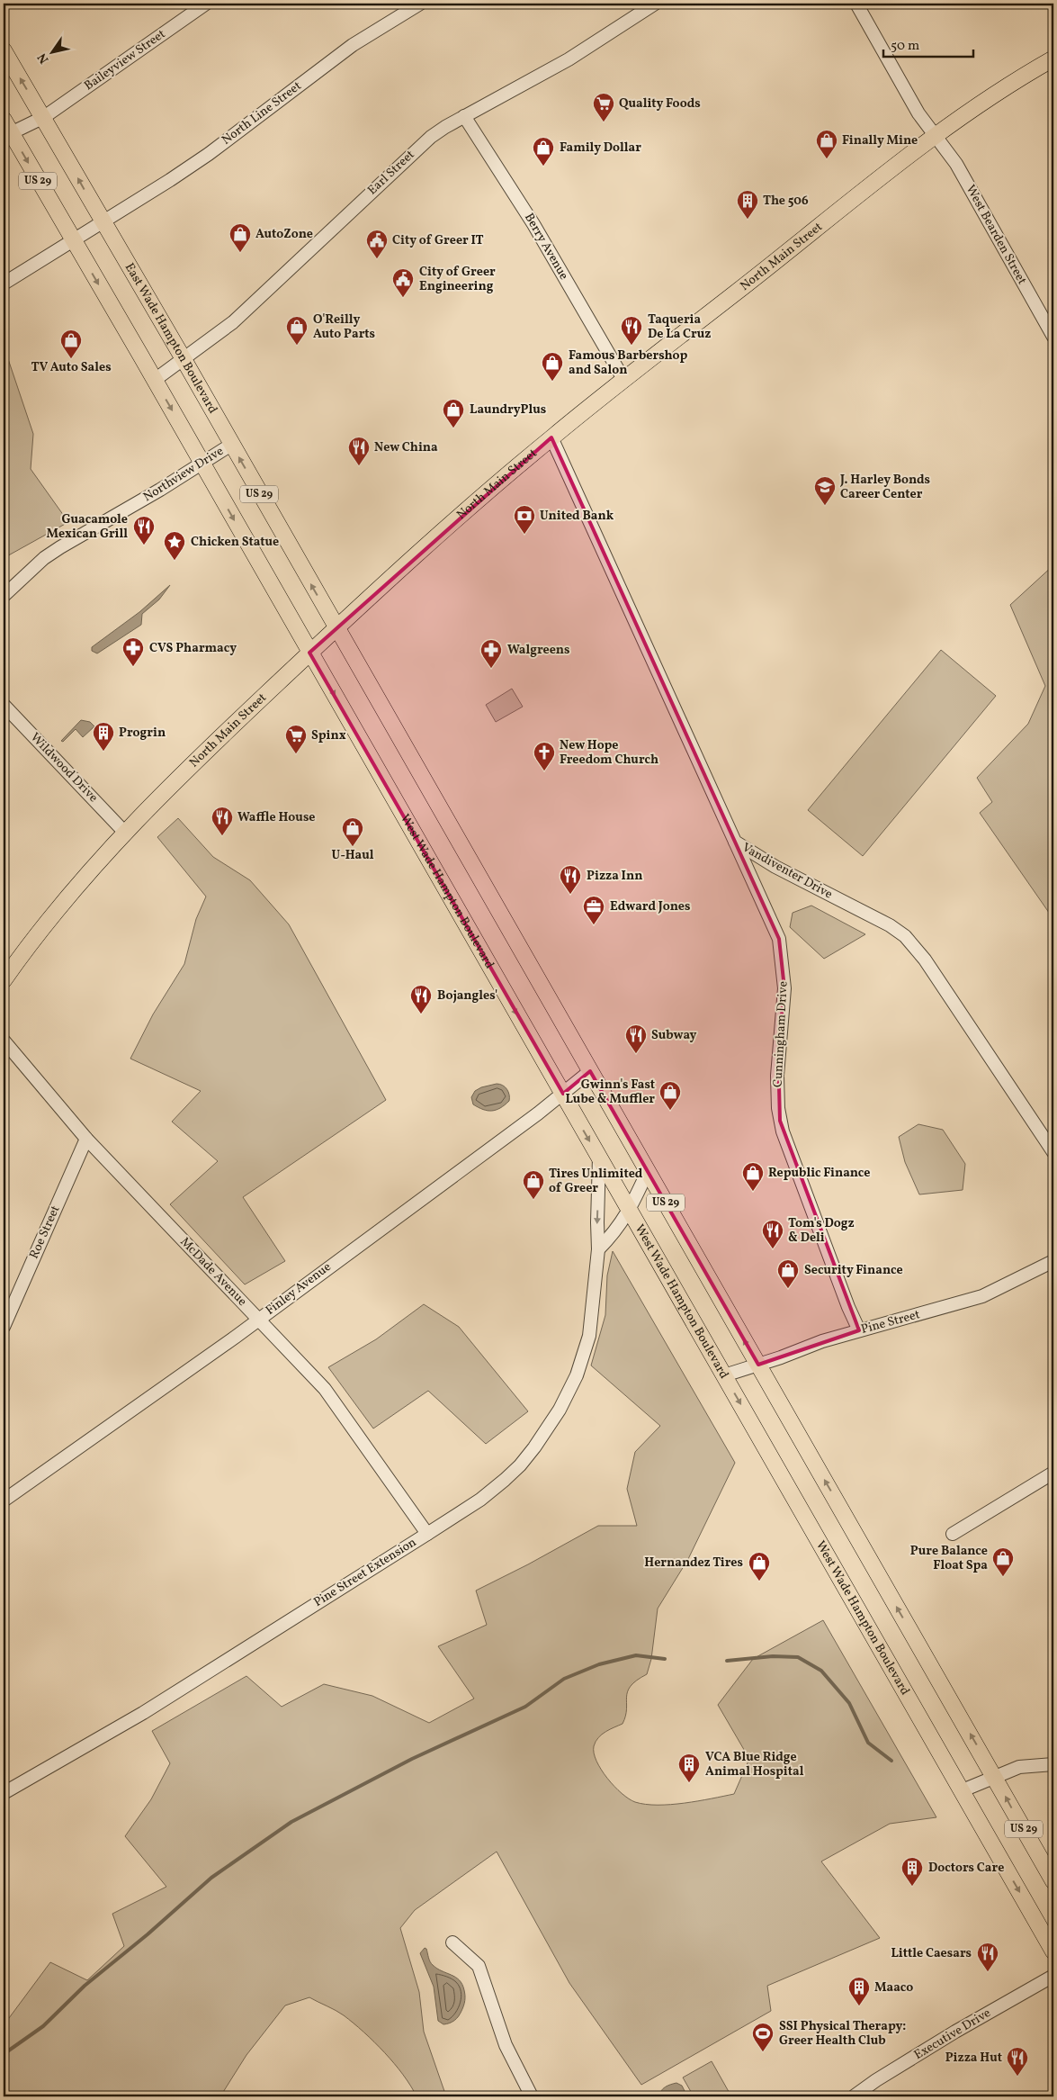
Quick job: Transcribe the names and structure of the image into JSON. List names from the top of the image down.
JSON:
{
  "streets": {
    "main road": [
      "US 29",
      "North Main Street",
      "East Wade Hampton Boulevard",
      "West Wade Hampton Boulevard"
    ],
    "street": [
      "Baileyview Street",
      "North Line Street",
      "Earl Street",
      "West Bearden Street",
      "Berry Avenue",
      "Northview Drive",
      "Wildwood Drive",
      "Vandiventer Drive",
      "Cunningham Drive",
      "Roe Street",
      "McDade Avenue",
      "Finley Avenue",
      "Pine Street",
      "Pine Street Extension",
      "Executive Drive"
    ]
  },
  "crossings": [
    ["Baileyview Street", "US 29"],
    ["Baileyview Street", "East Wade Hampton Boulevard"],
    ["North Line Street", "East Wade Hampton Boulevard"],
    ["Earl Street", "US 29"],
    ["Earl Street", "Berry Avenue"],
    ["Earl Street", "East Wade Hampton Boulevard"],
    ["US 29", "North Main Street"],
    ["US 29", "East Wade Hampton Boulevard"],
    ["US 29", "Northview Drive"],
    ["US 29", "West Wade Hampton Boulevard"],
    ["US 29", "Finley Avenue"],
    ["US 29", "Pine Street"],
    ["West Bearden Street", "North Main Street"],
    ["Berry Avenue", "North Main Street"],
    ["North Main Street", "East Wade Hampton Boulevard"],
    ["North Main Street", "Wildwood Drive"],
    ["North Main Street", "Vandiventer Drive"],
    ["North Main Street", "West Wade Hampton Boulevard"],
    ["East Wade Hampton Boulevard", "Northview Drive"],
    ["Vandiventer Drive", "Cunningham Drive"],
    ["West Wade Hampton Boulevard", "Finley Avenue"],
    ["West Wade Hampton Boulevard", "Pine Street"],
    ["West Wade Hampton Boulevard", "Pine Street Extension"],
    ["Cunningham Drive", "Pine Street"],
    ["Roe Street", "McDade Avenue"],
    ["McDade Avenue", "Finley Avenue"],
    ["McDade Avenue", "Pine Street Extension"]
  ],
  "places": {
    "supermarket": ["Quality Foods", "Spinx"],
    "shop": [
      "Finally Mine",
      "Family Dollar",
      "AutoZone",
      "O'Reilly Auto Parts",
      "TV Auto Sales",
      "Famous Barbershop and Salon",
      "LaundryPlus",
      "U-Haul",
      "Gwinn's Fast Lube & Muffler",
      "Republic Finance",
      "Tires Unlimited of Greer",
      "Security Finance",
      "Pure Balance Float Spa",
      "Hernandez Tires"
    ],
    "building": [
      "The 506",
      "Progrin",
      "VCA Blue Ridge Animal Hospital",
      "Doctors Care",
      "Maaco"
    ],
    "public building": ["City of Greer IT", "City of Greer Engineering"],
    "restaurant": [
      "Taqueria De La Cruz",
      "New China",
      "Guacamole Mexican Grill",
      "Waffle House",
      "Pizza Inn",
      "Bojangles'",
      "Subway",
      "Tom's Dogz & Deli",
      "Little Caesars",
      "Pizza Hut"
    ],
    "school or university": ["J. Harley Bonds Career Center"],
    "bank": ["United Bank"],
    "place": ["Chicken Statue"],
    "pharmacy": ["CVS Pharmacy", "Walgreens"],
    "church": ["New Hope Freedom Church"],
    "office": ["Edward Jones"],
    "sports": ["SSI Physical Therapy: Greer Health Club"]
  },
  "scale_bar": "50 m",
  "north": "bottom left"
}
